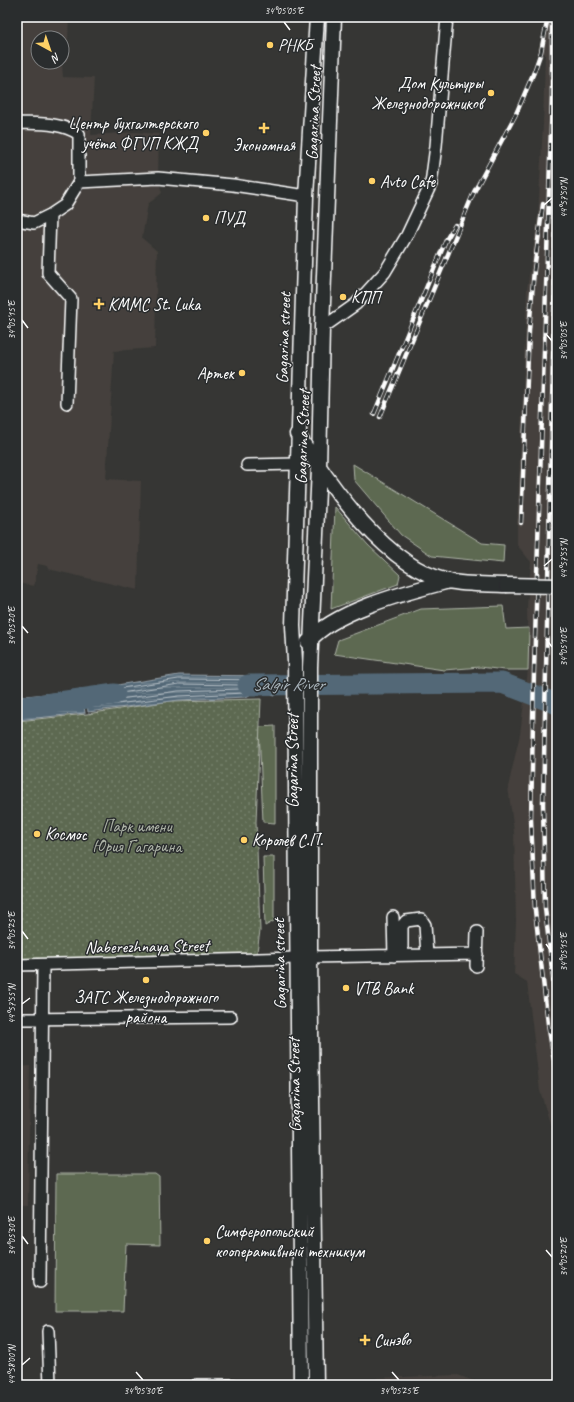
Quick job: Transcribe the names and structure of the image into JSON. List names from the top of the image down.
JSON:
{
  "streets": {
    "main road": ["Gagarina Street", "Gagarina street"],
    "street": ["Naberezhnaya Street"]
  },
  "crossings": [
    ["Gagarina Street", "Gagarina street"],
    ["Gagarina Street", "Naberezhnaya Street"],
    ["Gagarina street", "Naberezhnaya Street"]
  ],
  "water": ["Salgir River"],
  "parks": ["Парк имени Юрия Гагарина"],
  "places": {
    "other": [
      "РНКБ",
      "Дом Культуры Железнодорожников",
      "Центр бухгалтерского учёта ФГУП КЖД",
      "Avto Cafe",
      "ПУД",
      "КПП",
      "Артек",
      "Космос",
      "Королев С.П.",
      "ЗАГС Железнодорожного района",
      "VTB Bank",
      "Симферопольский кооперативный техникум"
    ],
    "health": ["Экономная", "KMMC St. Luka", "Синэво"]
  },
  "north": "bottom right",
  "coordinates": [
    "34°05'05\"E",
    "44°57'50\"N",
    "34°05'15\"E",
    "44°57'55\"N",
    "34°05'20\"E",
    "34°05'10\"E",
    "34°05'25\"E",
    "34°05'30\"E",
    "44°58'00\"N"
  ]
}
